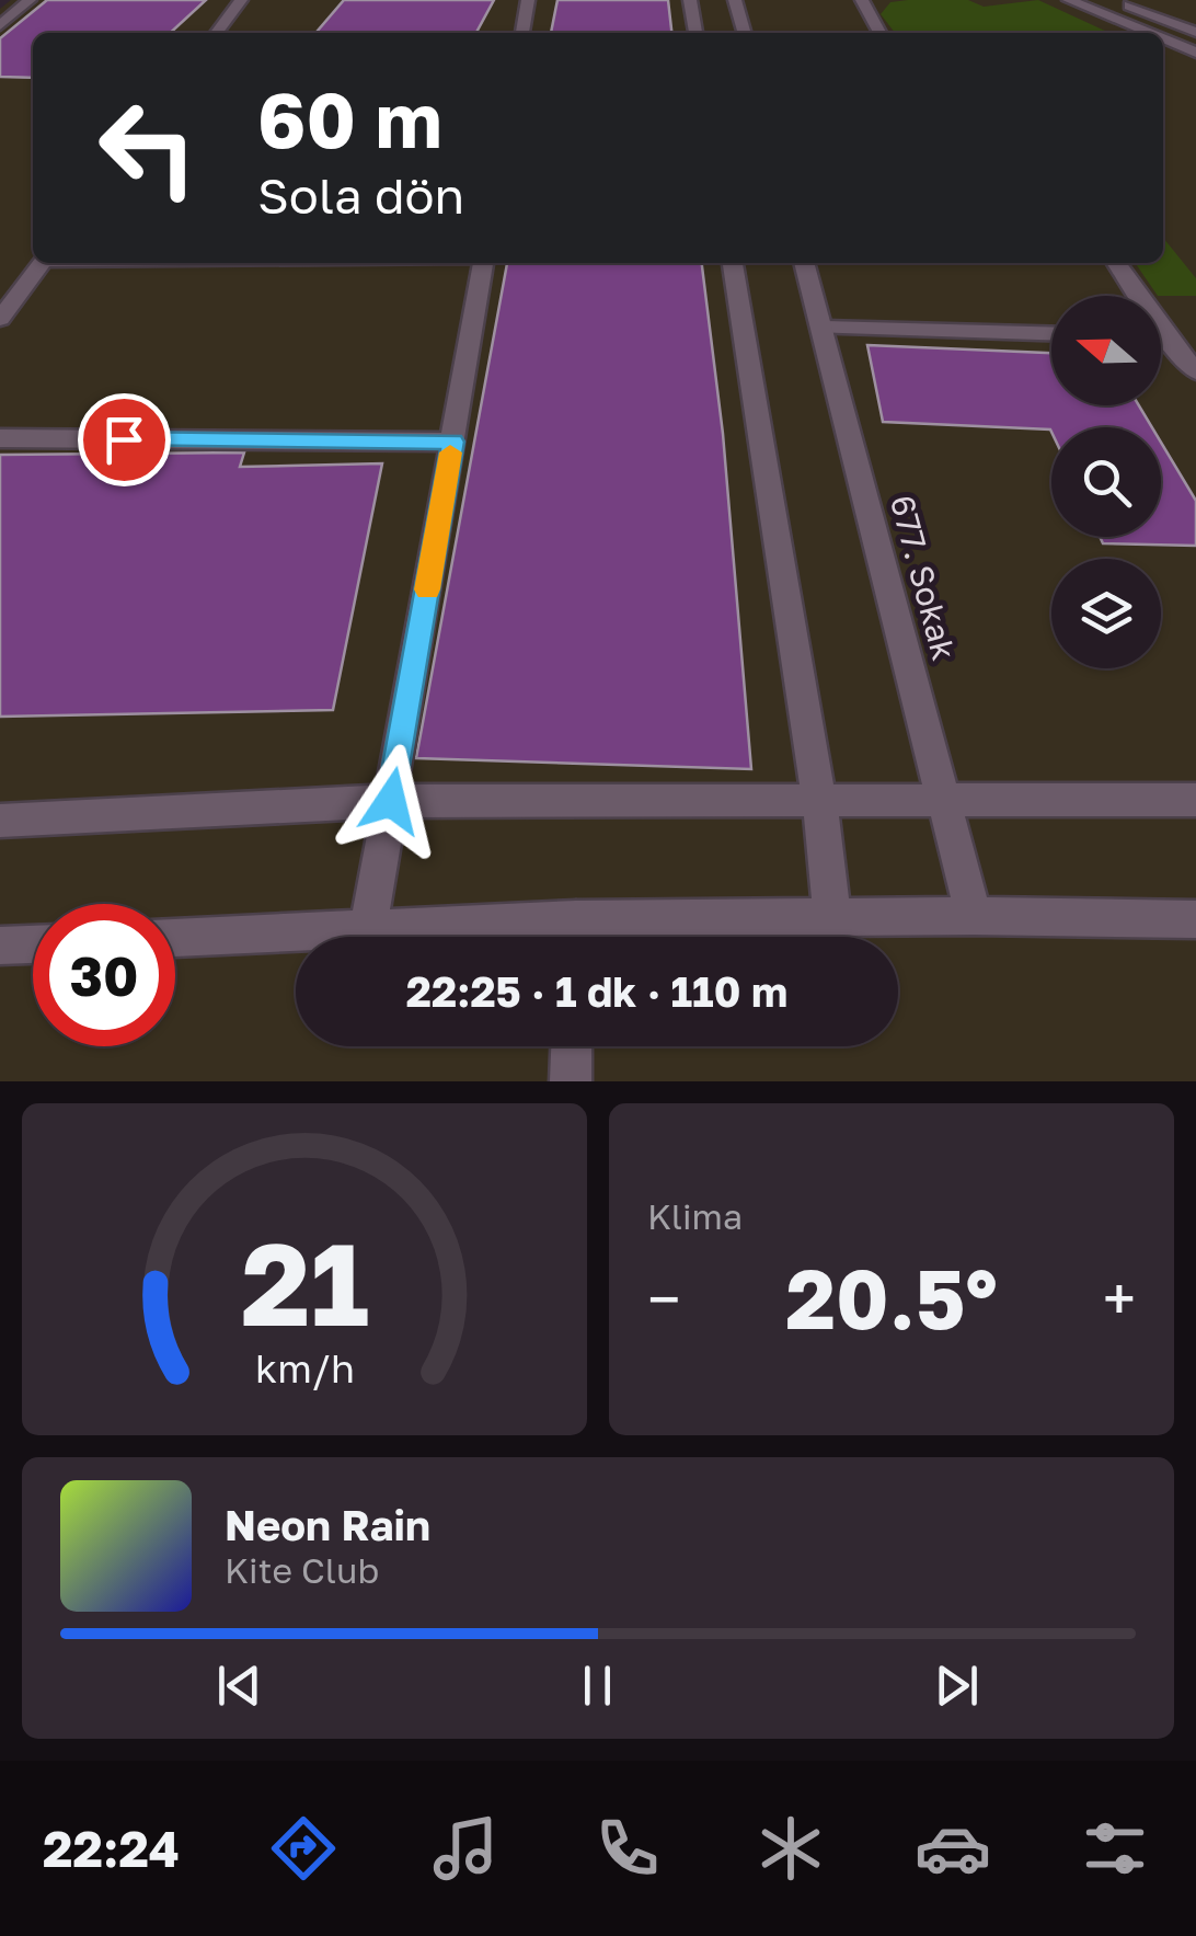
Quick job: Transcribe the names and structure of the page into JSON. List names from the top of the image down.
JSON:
{
  "streets": {
    "street": ["677. Sokak"]
  },
  "north": "left",
  "page": {
    "turn": ["60 m", "Sola dön"],
    "limit": "30",
    "trip": "22:25 · 1 dk · 110 m",
    "tile": "Klima",
    "heat": ["−", "20.5°", "+"],
    "song": ["Neon Rain", "Kite Club"],
    "tabs": "22:24",
    "gauge": ["21", "km/h"]
  }
}
